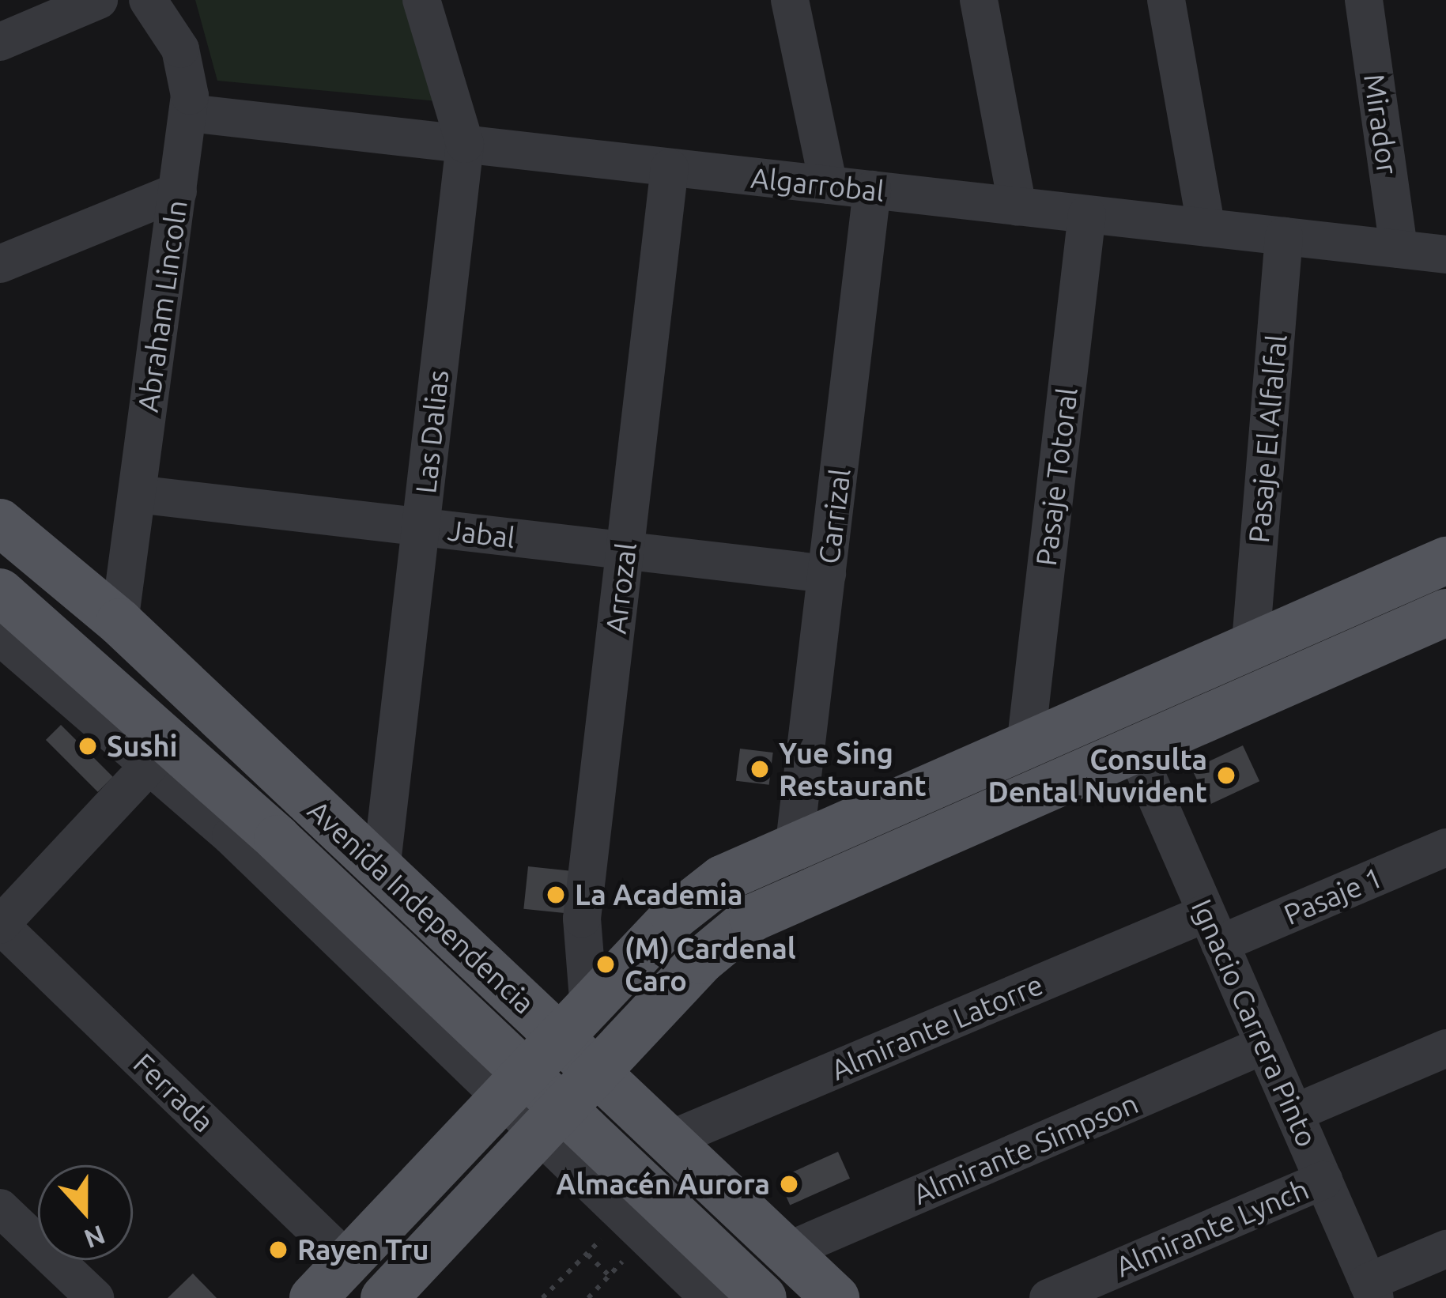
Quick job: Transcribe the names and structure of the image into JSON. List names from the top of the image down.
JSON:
{
  "streets": {
    "main road": ["Avenida Independencia"],
    "street": [
      "Mirador",
      "Algarrobal",
      "Abraham Lincoln",
      "Las Dalias",
      "Pasaje El Alfalfal",
      "Pasaje Totoral",
      "Carrizal",
      "Jabal",
      "Arrozal",
      "Pasaje 1",
      "Ignacio Carrera Pinto",
      "Almirante Latorre",
      "Ferrada",
      "Almirante Simpson",
      "Almirante Lynch"
    ]
  },
  "crossings": [
    ["Mirador", "Algarrobal"],
    ["Algarrobal", "Abraham Lincoln"],
    ["Algarrobal", "Las Dalias"],
    ["Algarrobal", "Pasaje El Alfalfal"],
    ["Algarrobal", "Pasaje Totoral"],
    ["Algarrobal", "Carrizal"],
    ["Algarrobal", "Arrozal"],
    ["Abraham Lincoln", "Jabal"],
    ["Abraham Lincoln", "Avenida Independencia"],
    ["Las Dalias", "Jabal"],
    ["Las Dalias", "Avenida Independencia"],
    ["Carrizal", "Jabal"],
    ["Jabal", "Arrozal"],
    ["Arrozal", "Avenida Independencia"],
    ["Pasaje 1", "Ignacio Carrera Pinto"],
    ["Pasaje 1", "Almirante Latorre"],
    ["Avenida Independencia", "Almirante Latorre"],
    ["Avenida Independencia", "Almirante Simpson"],
    ["Ignacio Carrera Pinto", "Almirante Latorre"],
    ["Ignacio Carrera Pinto", "Almirante Simpson"],
    ["Ignacio Carrera Pinto", "Almirante Lynch"]
  ],
  "places": [
    "Sushi",
    "Yue Sing Restaurant",
    "Consulta Dental Nuvident",
    "La Academia",
    "(M) Cardenal Caro",
    "Almacén Aurora",
    "Rayen Tru"
  ],
  "north": "bottom"
}
